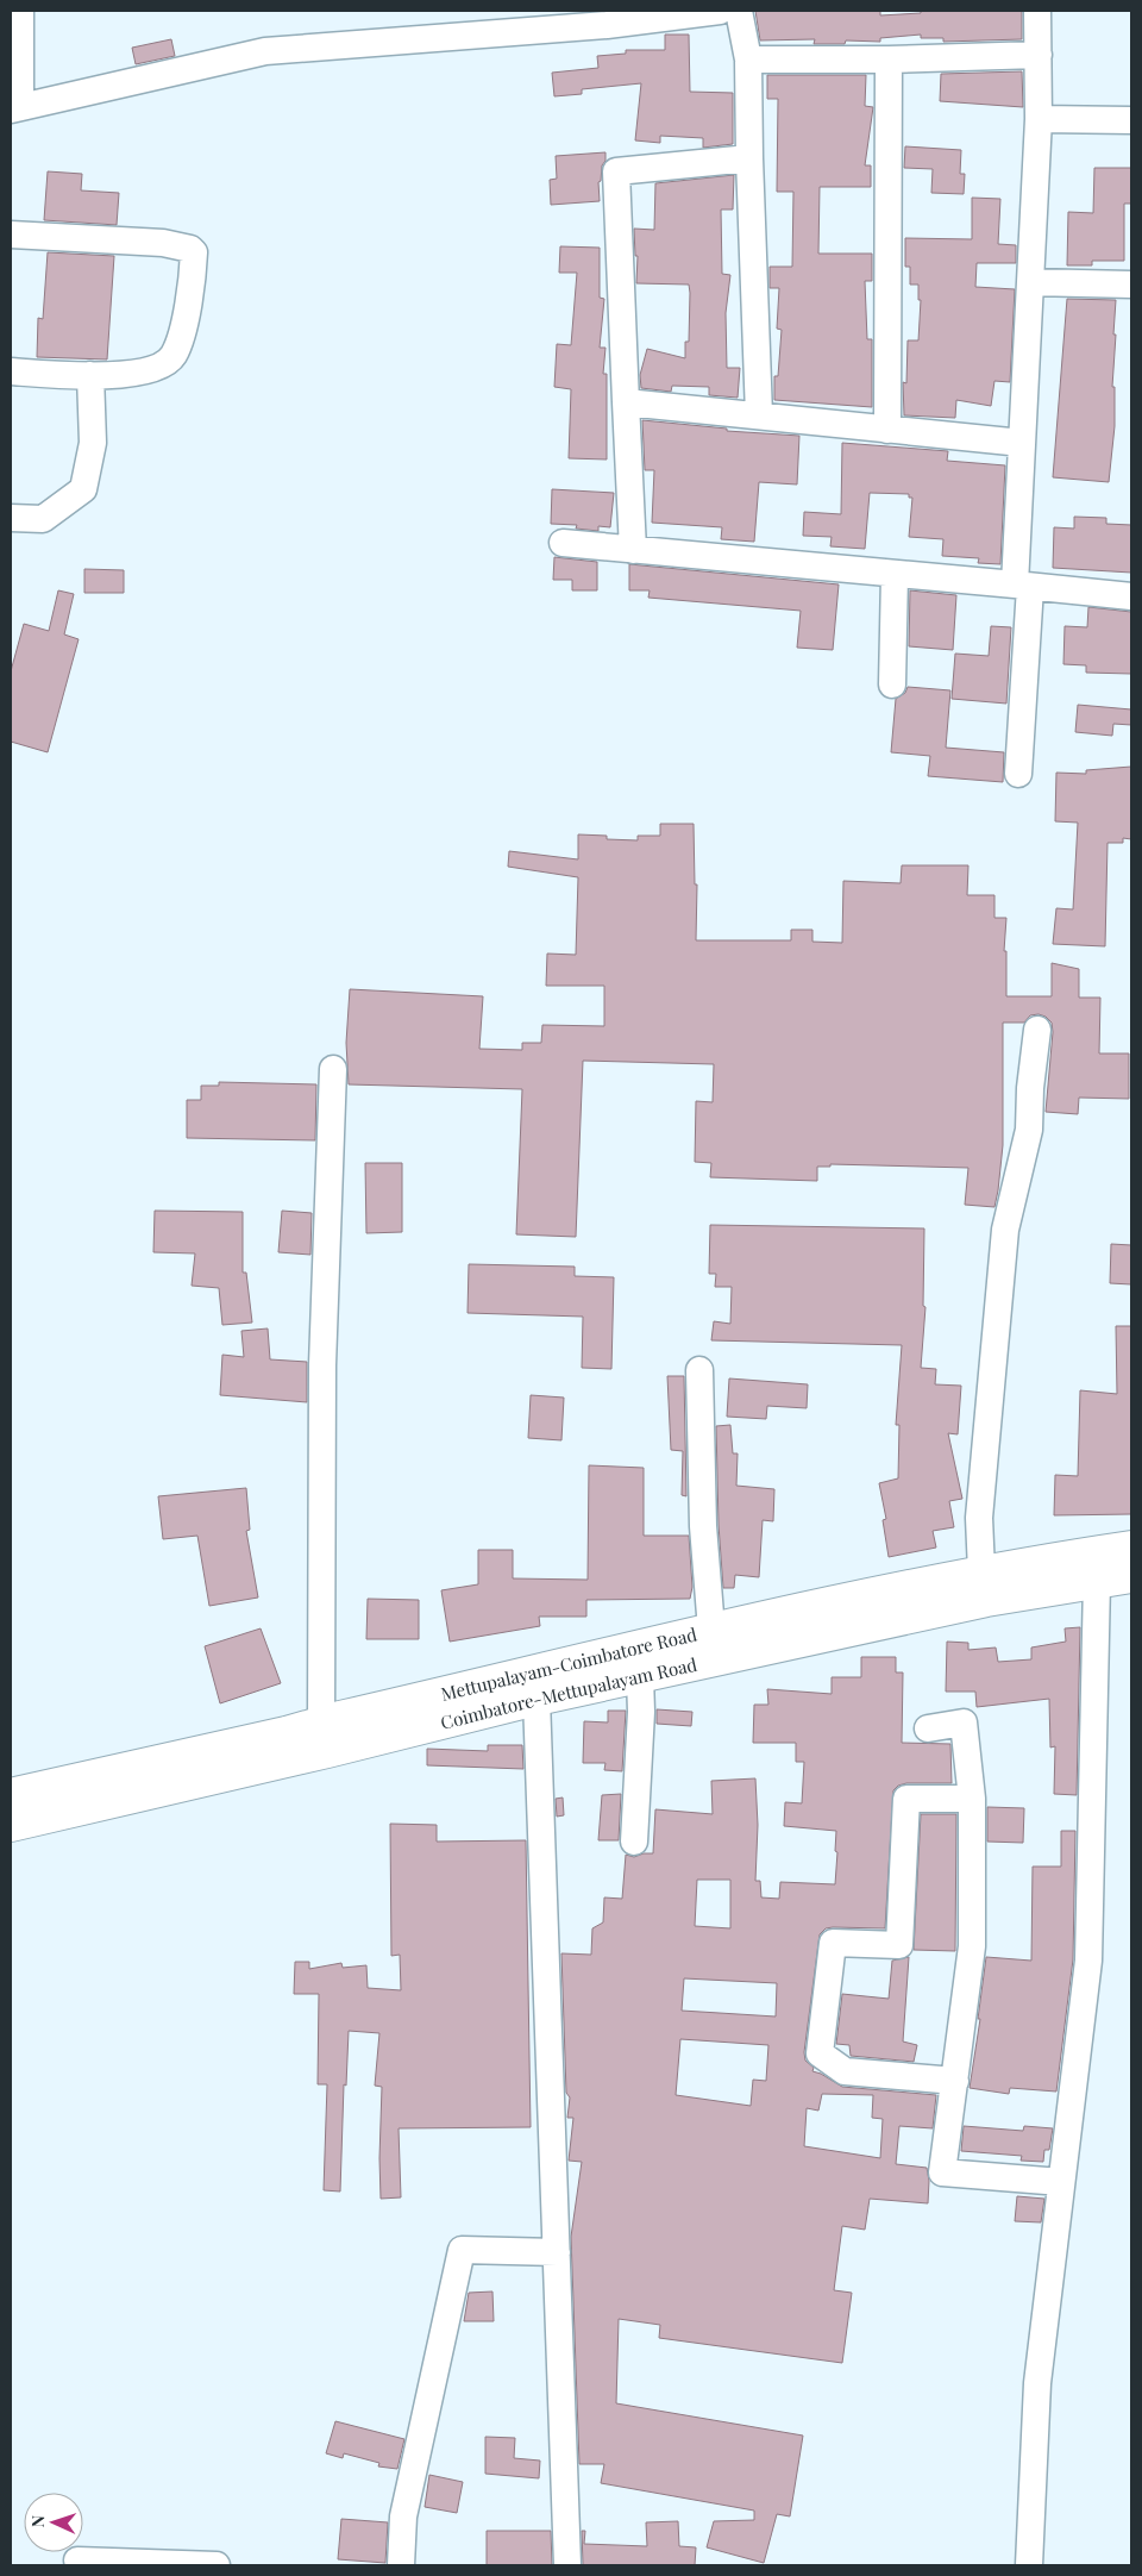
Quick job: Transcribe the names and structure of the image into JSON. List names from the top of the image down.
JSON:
{
  "streets": {
    "highway": ["Mettupalayam-Coimbatore Road", "Coimbatore-Mettupalayam Road"]
  },
  "crossings": [
    ["Mettupalayam-Coimbatore Road", "Coimbatore-Mettupalayam Road"]
  ],
  "north": "left"
}
